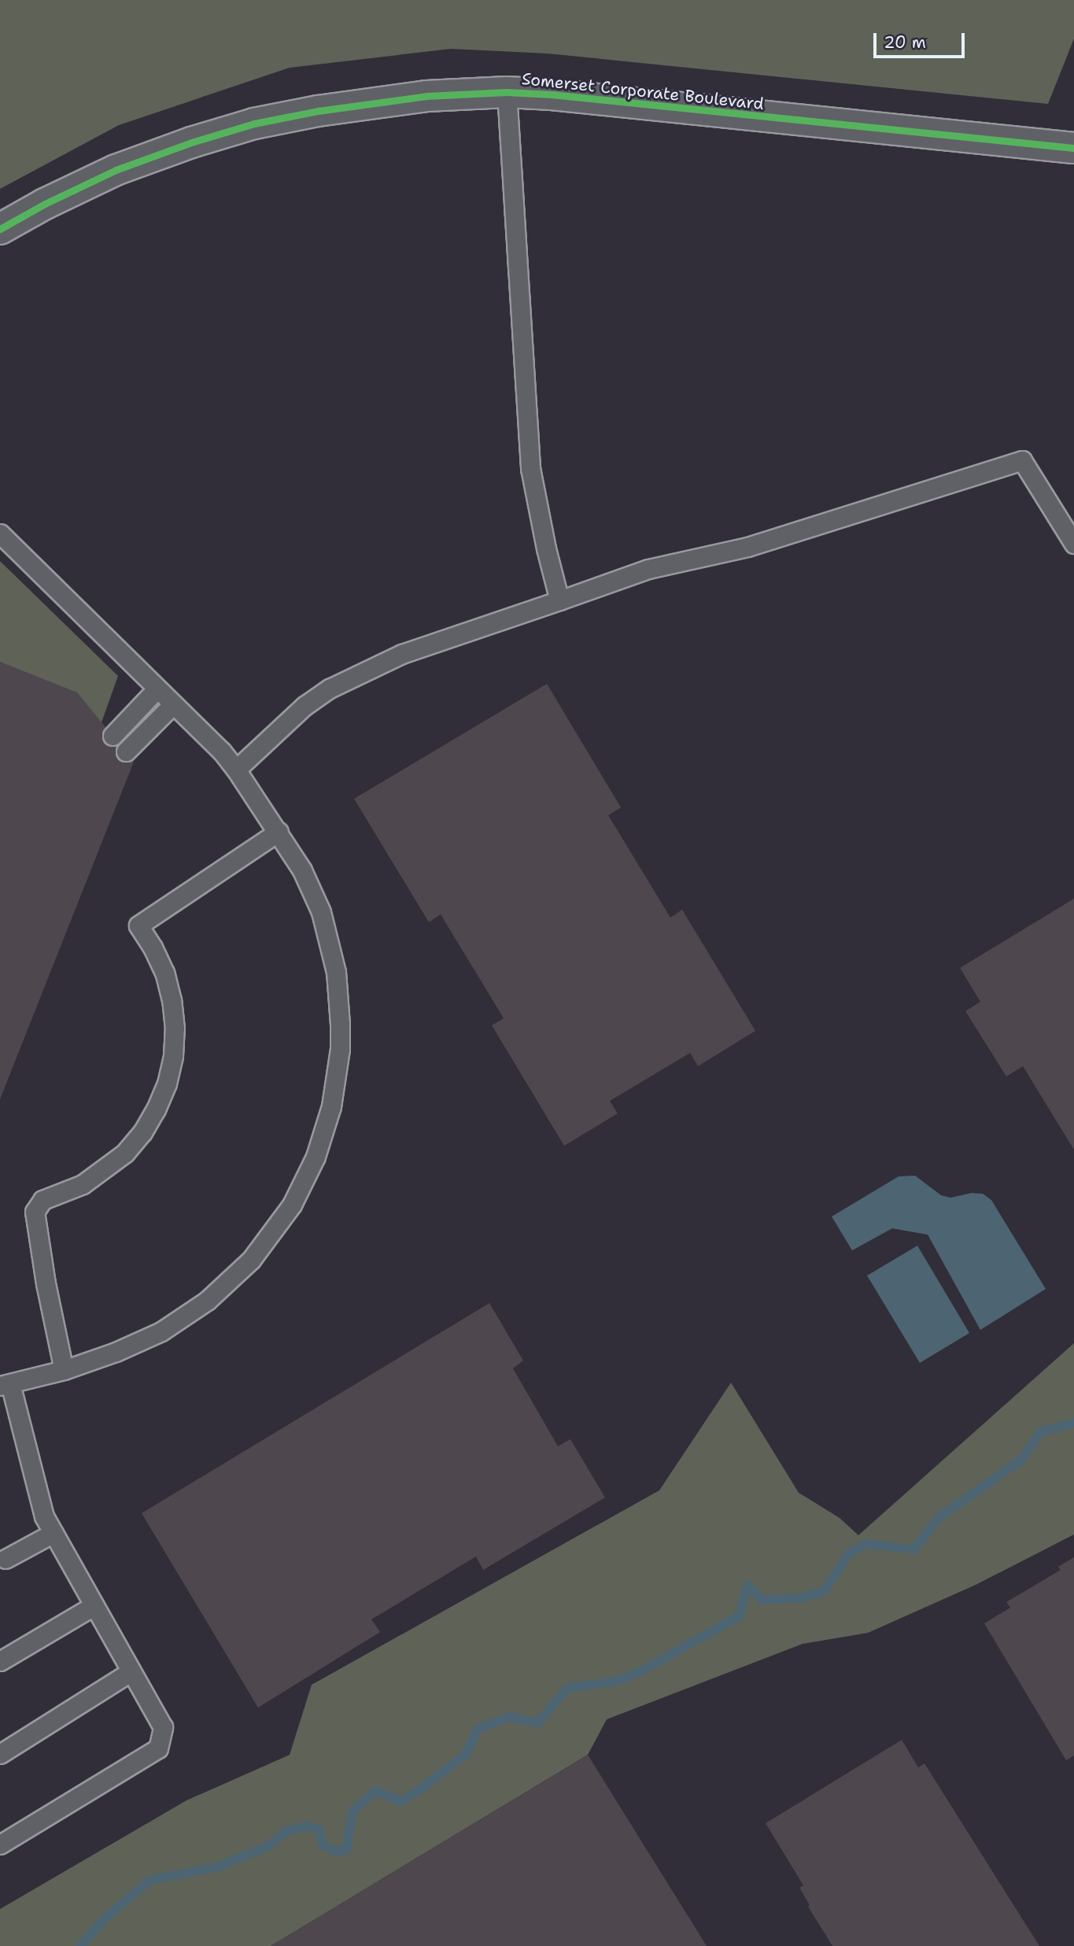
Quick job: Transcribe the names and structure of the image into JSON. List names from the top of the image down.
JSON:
{
  "streets": {
    "street": ["Somerset Corporate Boulevard"]
  },
  "scale_bar": "20 m"
}
